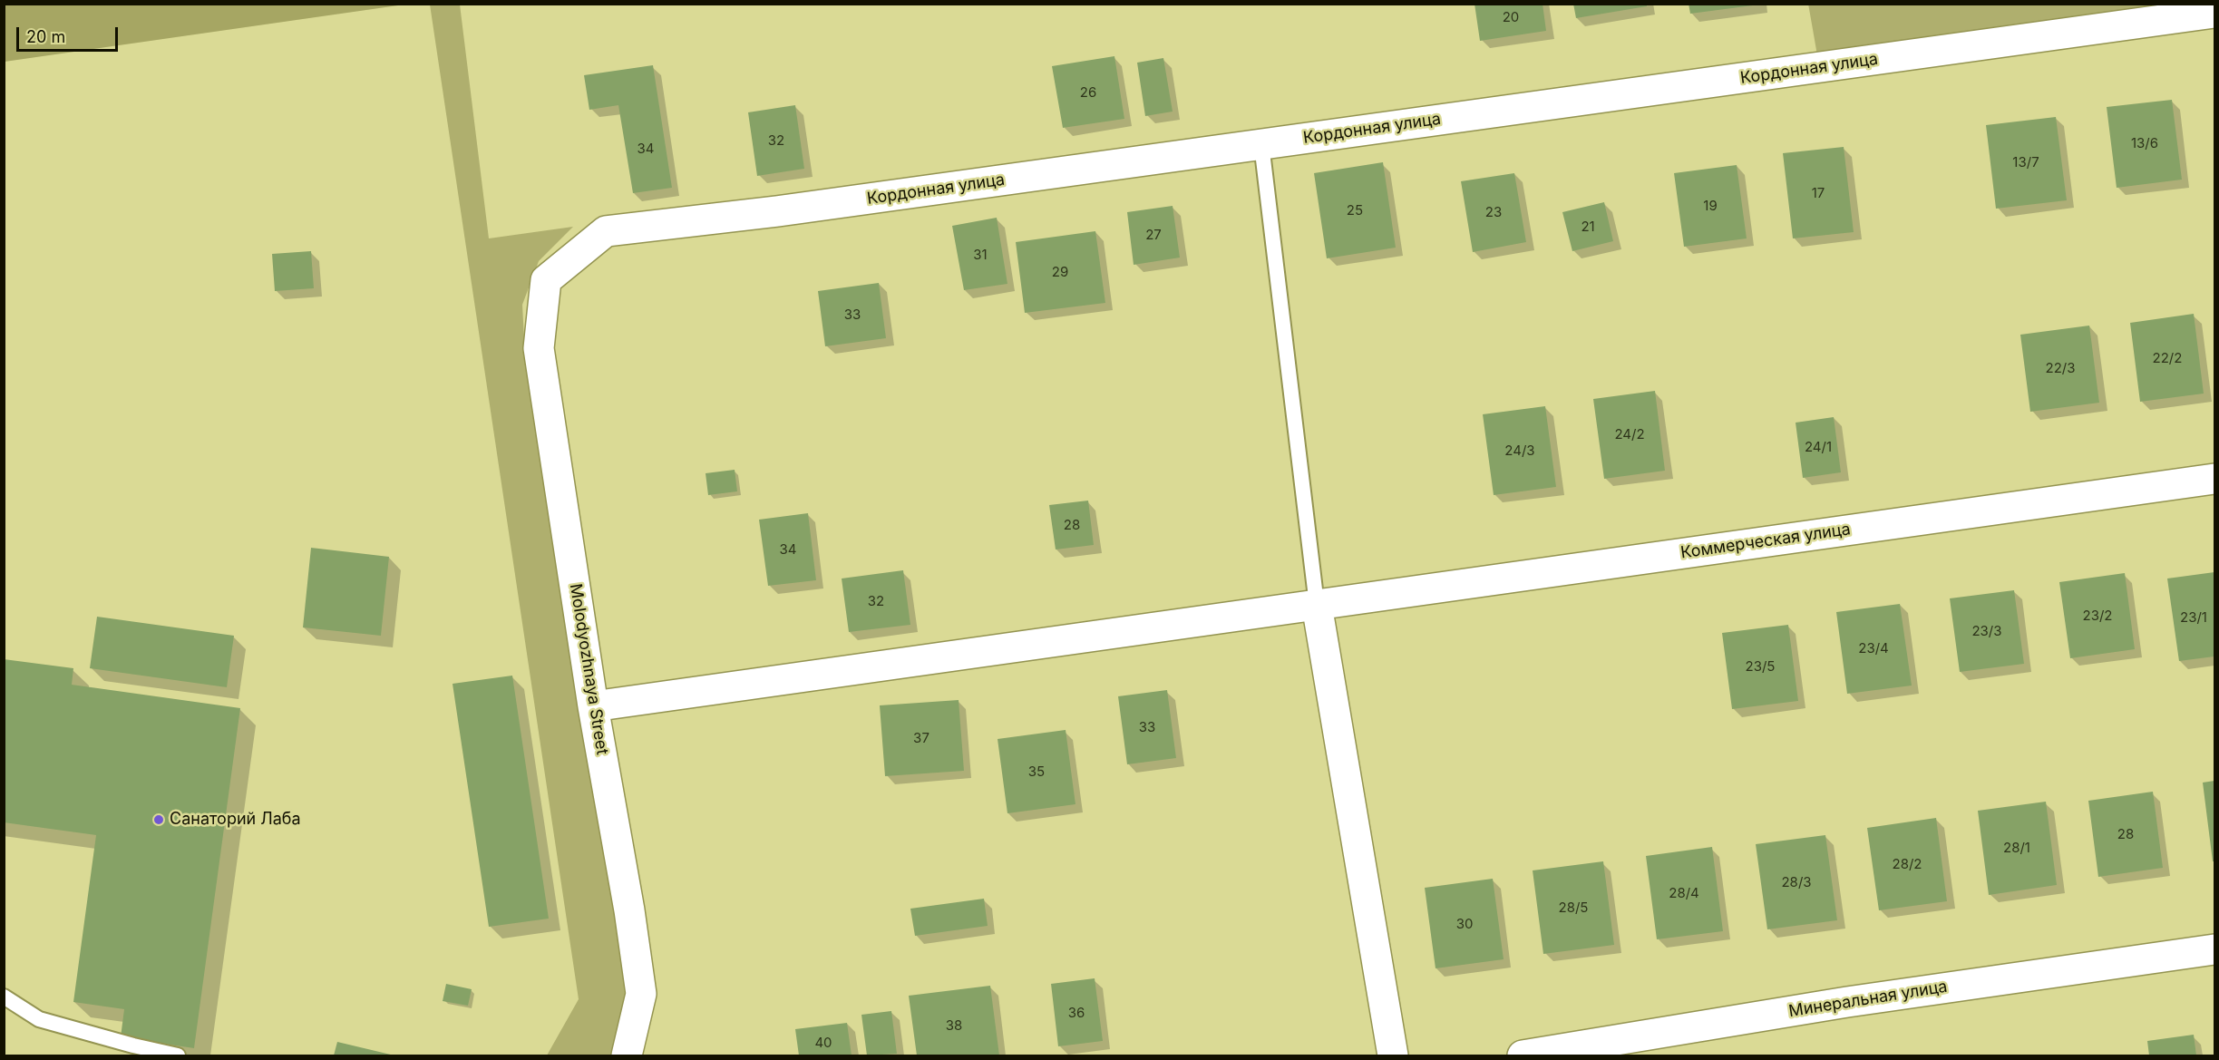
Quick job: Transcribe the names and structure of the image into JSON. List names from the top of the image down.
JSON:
{
  "streets": {
    "street": [
      "Кордонная улица",
      "Коммерческая улица",
      "Molodyozhnaya Street",
      "Минеральная улица"
    ]
  },
  "crossings": [
    ["Кордонная улица", "Molodyozhnaya Street"],
    ["Коммерческая улица", "Molodyozhnaya Street"]
  ],
  "places": ["Санаторий Лаба"],
  "house_numbers": [
    "20",
    "26",
    "32",
    "13/6",
    "34",
    "13/7",
    "17",
    "19",
    "25",
    "23",
    "21",
    "27",
    "31",
    "29",
    "33",
    "22/2",
    "22/3",
    "24/2",
    "24/1",
    "24/3",
    "28",
    "34",
    "32",
    "23/2",
    "23/1",
    "23/3",
    "23/4",
    "23/5",
    "33",
    "37",
    "35",
    "28",
    "28/1",
    "28/2",
    "28/3",
    "28/4",
    "28/5",
    "30",
    "36",
    "38",
    "40"
  ],
  "scale_bar": "20 m"
}
